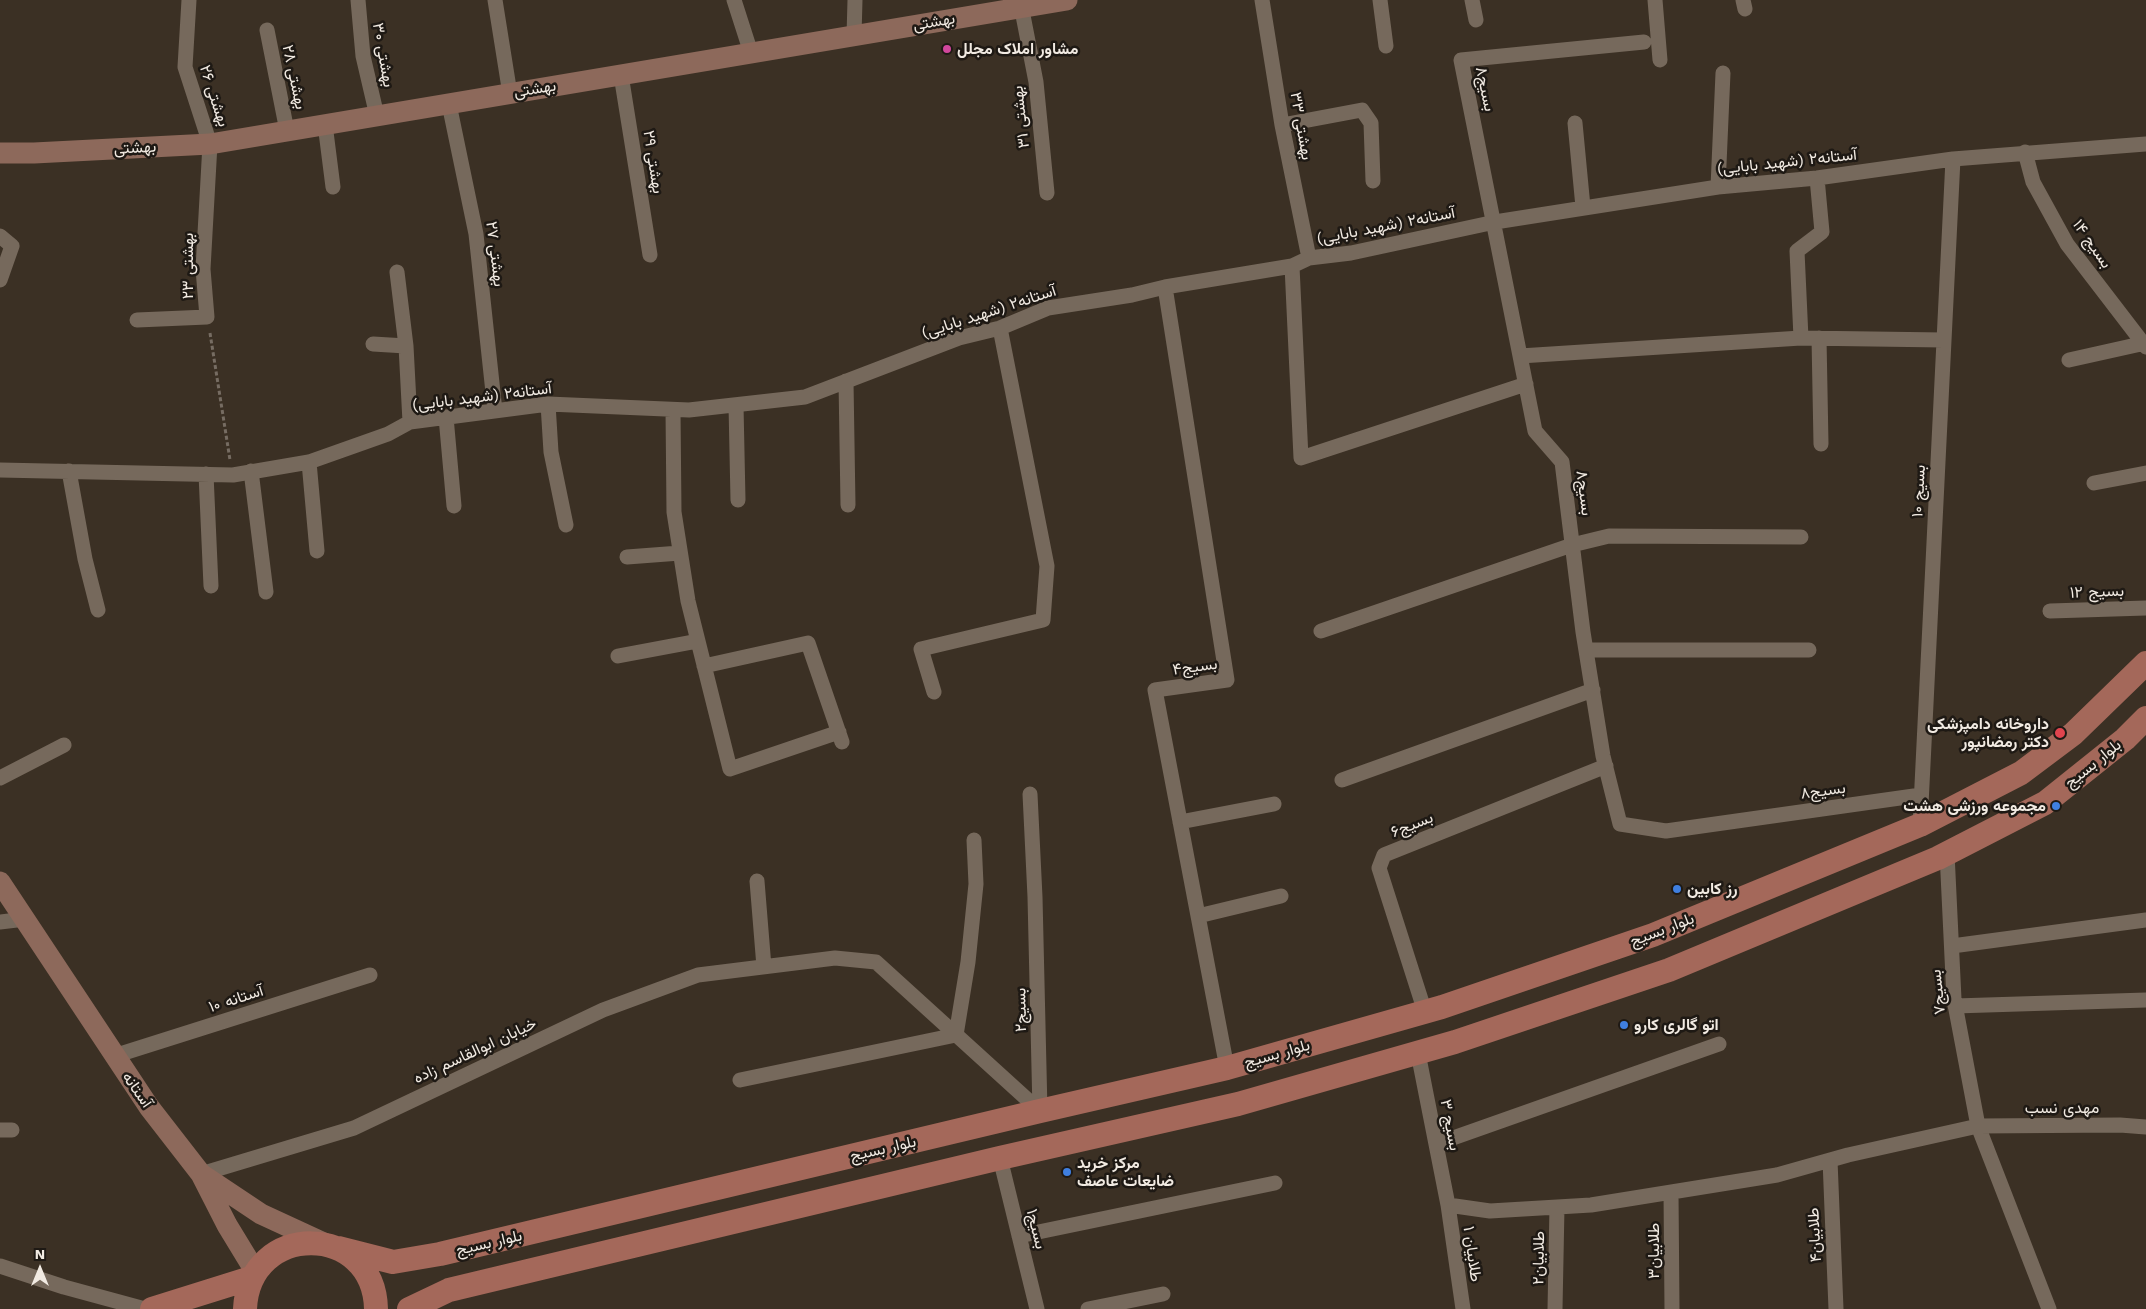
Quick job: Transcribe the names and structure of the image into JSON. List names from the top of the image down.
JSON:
{
  "streets": {
    "main road": ["بهشتی", "بلوار بسیج", "آستانه"],
    "street": [
      "بهشتی ۳۰",
      "بهشتی ۲۸",
      "بسیج۸",
      "بهشتی ۲۶",
      "بهشتی ۳۱",
      "بهشتی ۳۳",
      "بهشتی ۲۹",
      "آستانه۲ (شهید بابایی)",
      "بسیج ۱۴",
      "بهشتی ۲۷",
      "بهشتی ۲۳",
      "بسیج ۱۰",
      "بسیج ۱۲",
      "بسیج۴",
      "بسیج۶",
      "بسیج۷",
      "آستانه ۱۰",
      "بسیج۲",
      "خیابان ابوالقاسم زاده",
      "مهدی نسب",
      "بسیج ۳",
      "بسیج۱",
      "طلابیان۴",
      "طلابیان۳",
      "طلابیان ۱",
      "طلابیان۲"
    ]
  },
  "crossings": [
    ["بهشتی", "بهشتی ۳۰"],
    ["بهشتی", "بهشتی ۲۸"],
    ["بهشتی", "بهشتی ۲۶"],
    ["بهشتی", "بهشتی ۳۱"],
    ["بهشتی", "بهشتی ۲۹"],
    ["بهشتی", "بهشتی ۲۷"],
    ["بهشتی", "بهشتی ۲۳"],
    ["بسیج۸", "آستانه۲ (شهید بابایی)"],
    ["بسیج۸", "بسیج ۱۰"],
    ["بسیج۸", "بسیج۶"],
    ["بهشتی ۲۶", "بهشتی ۲۳"],
    ["بهشتی ۳۳", "آستانه۲ (شهید بابایی)"],
    ["آستانه۲ (شهید بابایی)", "بسیج ۱۴"],
    ["آستانه۲ (شهید بابایی)", "بهشتی ۲۷"],
    ["آستانه۲ (شهید بابایی)", "بسیج ۱۰"],
    ["آستانه۲ (شهید بابایی)", "بسیج۴"],
    ["بسیج ۱۰", "بلوار بسیج"],
    ["بسیج۴", "بلوار بسیج"],
    ["بلوار بسیج", "بسیج۶"],
    ["بلوار بسیج", "بسیج۷"],
    ["بلوار بسیج", "بسیج۲"],
    ["بلوار بسیج", "آستانه"],
    ["بلوار بسیج", "بسیج ۳"],
    ["بلوار بسیج", "بسیج۱"],
    ["بسیج۷", "مهدی نسب"],
    ["آستانه ۱۰", "آستانه"],
    ["خیابان ابوالقاسم زاده", "آستانه"],
    ["مهدی نسب", "بسیج ۳"],
    ["مهدی نسب", "طلابیان۴"],
    ["مهدی نسب", "طلابیان۳"],
    ["مهدی نسب", "طلابیان ۱"],
    ["مهدی نسب", "طلابیان۲"],
    ["بسیج ۳", "طلابیان ۱"]
  ],
  "places": [
    "مشاور املاک مجلل",
    "داروخانه دامپزشکی دکتر رمضانپور",
    "مجموعه ورزشی هشت",
    "رز کابین",
    "اتو گالری کارو",
    "مرکز خرید ضایعات عاصف"
  ],
  "north": "top"
}
